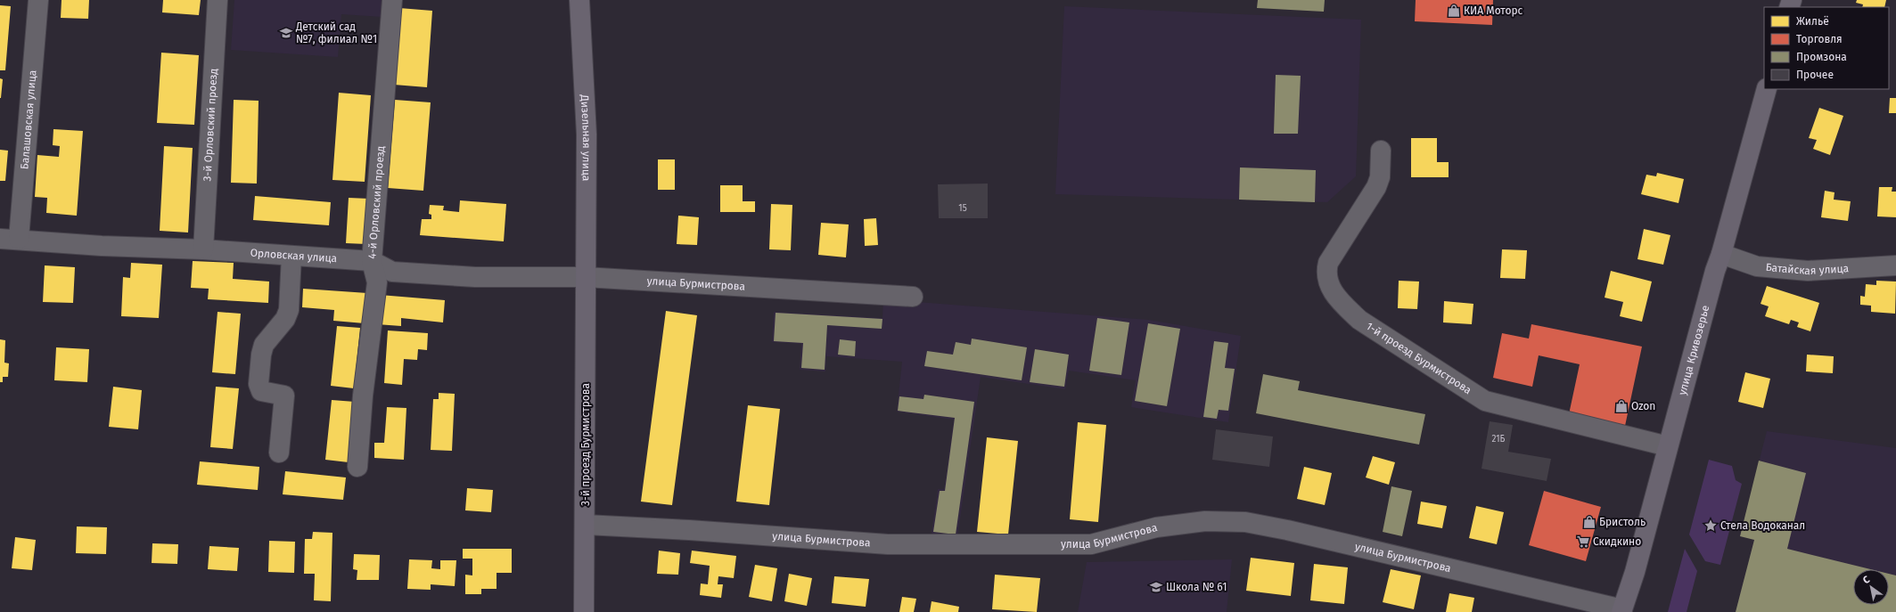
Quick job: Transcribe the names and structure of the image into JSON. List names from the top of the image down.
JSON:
{
  "streets": {
    "main road": ["Дизельная улица", "улица Кривозерье", "3-й проезд Бурмистрова"],
    "street": [
      "Балашовская улица",
      "3-й Орловский проезд",
      "4-й Орловский проезд",
      "Орловская улица",
      "Батайская улица",
      "улица Бурмистрова",
      "1-й проезд Бурмистрова"
    ]
  },
  "crossings": [
    ["Балашовская улица", "Орловская улица"],
    ["3-й Орловский проезд", "Орловская улица"],
    ["Дизельная улица", "Орловская улица"],
    ["Дизельная улица", "улица Бурмистрова"],
    ["Дизельная улица", "3-й проезд Бурмистрова"],
    ["4-й Орловский проезд", "Орловская улица"],
    ["Орловская улица", "улица Бурмистрова"],
    ["Орловская улица", "3-й проезд Бурмистрова"],
    ["Батайская улица", "улица Кривозерье"],
    ["улица Бурмистрова", "улица Кривозерье"],
    ["улица Бурмистрова", "3-й проезд Бурмистрова"],
    ["улица Кривозерье", "1-й проезд Бурмистрова"]
  ],
  "places": {
    "shop": ["КИА Моторс", "Ozon", "Бристоль"],
    "school or university": ["Детский сад №7, филиал №1", "Школа № 61"],
    "place": ["Стела Водоканал"],
    "supermarket": ["Скидкино"]
  },
  "house_numbers": ["15", "21Б"],
  "legend": [
    "Жильё",
    "Торговля",
    "Промзона",
    "Прочее"
  ],
  "north": "top left"
}
